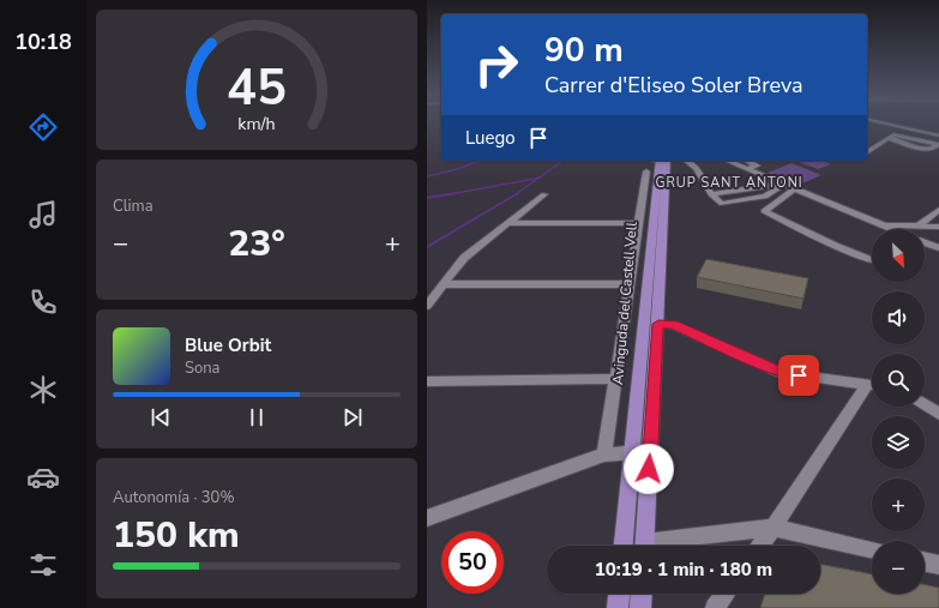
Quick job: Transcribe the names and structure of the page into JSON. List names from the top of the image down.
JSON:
{
  "streets": {
    "main road": ["Avinguda del Castell Vell"]
  },
  "districts": ["GRUP SANT ANTONI"],
  "north": "bottom right",
  "page": {
    "tabs": "10:18",
    "turn": ["90 m", "Carrer d'Eliseo Soler Breva"],
    "then": "Luego",
    "tile": [
      "Clima",
      ["Autonomía · 30%", "150 km"]
    ],
    "heat": ["−", "23°", "+"],
    "map_buttons": ["+", "−"],
    "song": ["Blue Orbit", "Sona"],
    "limit": "50",
    "trip": "10:19 · 1 min · 180 m",
    "gauge": ["45", "km/h"]
  }
}
